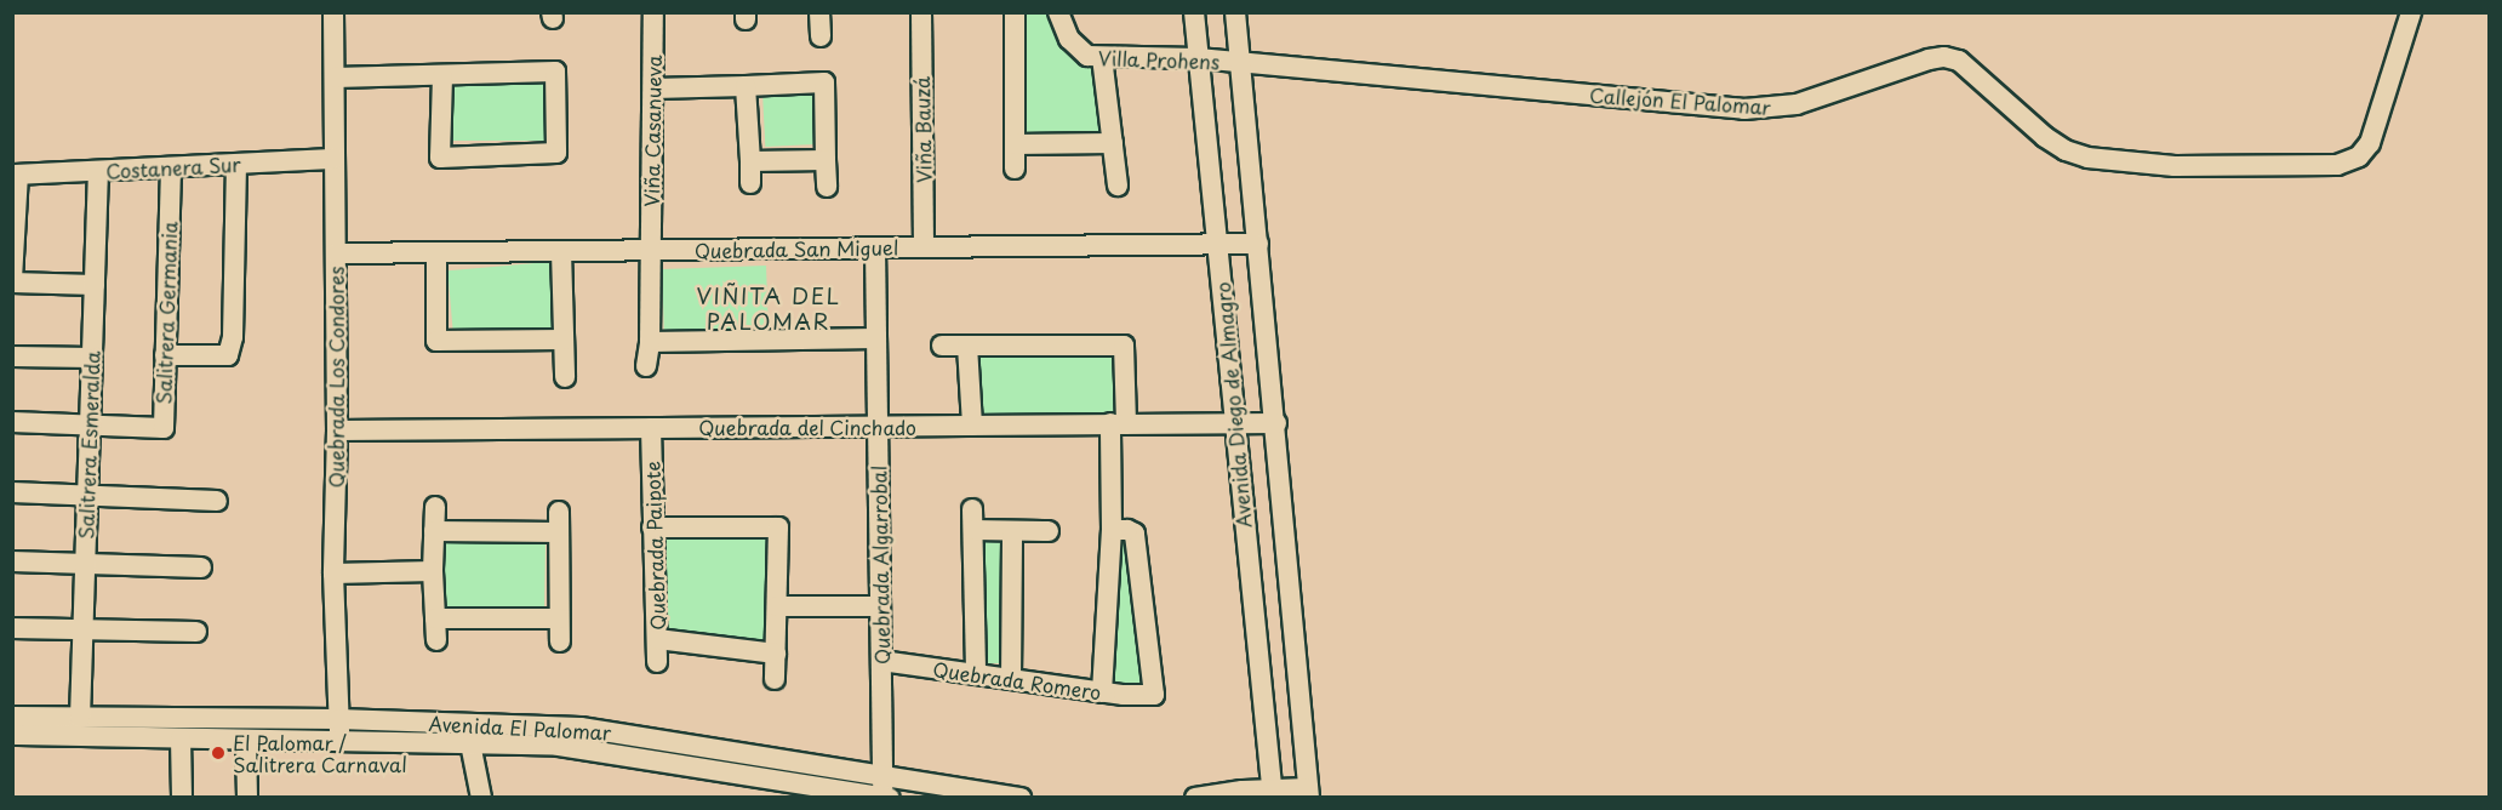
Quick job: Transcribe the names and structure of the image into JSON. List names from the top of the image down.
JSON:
{
  "streets": {
    "street": [
      "Villa Prohens",
      "Callejón El Palomar",
      "Viña Bauzá",
      "Viña Casanueva",
      "Costanera Sur",
      "Quebrada San Miguel",
      "Salitrera Germania",
      "Quebrada Los Condores",
      "Avenida Diego de Almagro",
      "Quebrada del Cinchado",
      "Salitrera Esmeralda",
      "Quebrada Paipote",
      "Quebrada Algarrobal",
      "Quebrada Romero",
      "Avenida El Palomar"
    ]
  },
  "crossings": [
    ["Villa Prohens", "Callejón El Palomar"],
    ["Villa Prohens", "Avenida Diego de Almagro"],
    ["Callejón El Palomar", "Avenida Diego de Almagro"],
    ["Viña Bauzá", "Quebrada San Miguel"],
    ["Viña Casanueva", "Quebrada San Miguel"],
    ["Costanera Sur", "Salitrera Germania"],
    ["Costanera Sur", "Quebrada Los Condores"],
    ["Costanera Sur", "Salitrera Esmeralda"],
    ["Quebrada San Miguel", "Quebrada Los Condores"],
    ["Quebrada San Miguel", "Avenida Diego de Almagro"],
    ["Quebrada San Miguel", "Quebrada Algarrobal"],
    ["Salitrera Germania", "Salitrera Esmeralda"],
    ["Quebrada Los Condores", "Quebrada del Cinchado"],
    ["Quebrada Los Condores", "Avenida El Palomar"],
    ["Avenida Diego de Almagro", "Quebrada del Cinchado"],
    ["Quebrada del Cinchado", "Quebrada Paipote"],
    ["Quebrada del Cinchado", "Quebrada Algarrobal"],
    ["Salitrera Esmeralda", "Avenida El Palomar"],
    ["Quebrada Algarrobal", "Quebrada Romero"],
    ["Quebrada Algarrobal", "Avenida El Palomar"]
  ],
  "districts": ["VIÑITA DEL PALOMAR"],
  "places": ["El Palomar / Salitrera Carnaval"]
}
